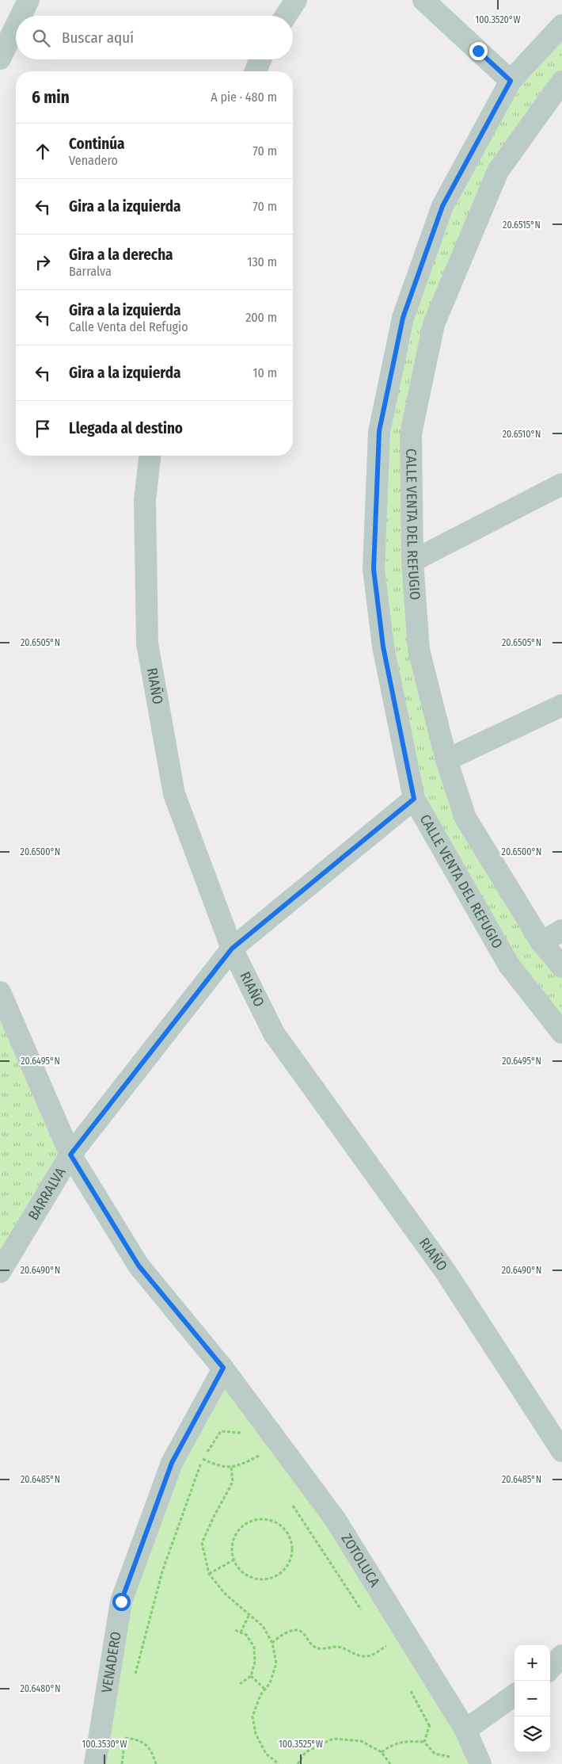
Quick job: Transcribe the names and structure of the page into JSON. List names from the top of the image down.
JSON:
{
  "streets": {
    "street": [
      "CALLE VENTA DEL REFUGIO",
      "RIAÑO",
      "BARRALVA",
      "ZOTOLUCA",
      "VENADERO"
    ]
  },
  "crossings": [
    ["CALLE VENTA DEL REFUGIO", "BARRALVA"],
    ["RIAÑO", "BARRALVA"],
    ["BARRALVA", "ZOTOLUCA"],
    ["ZOTOLUCA", "VENADERO"]
  ],
  "page": {
    "search": "Buscar aquí",
    "heading": ["6 min", "A pie · 480 m"],
    "list": [
      ["Continúa", "Venadero", "70 m"],
      ["Gira a la izquierda", "70 m"],
      ["Gira a la derecha", "Barralva", "130 m"],
      ["Gira a la izquierda", "Calle Venta del Refugio", "200 m"],
      ["Gira a la izquierda", "10 m"],
      "Llegada al destino"
    ],
    "map_buttons": ["+", "−"]
  },
  "coordinates": [
    "100.3520°W",
    "20.6515°N",
    "20.6510°N",
    "20.6505°N",
    "20.6500°N",
    "20.6495°N",
    "20.6490°N",
    "20.6485°N",
    "20.6480°N",
    "100.3530°W",
    "100.3525°W"
  ]
}
